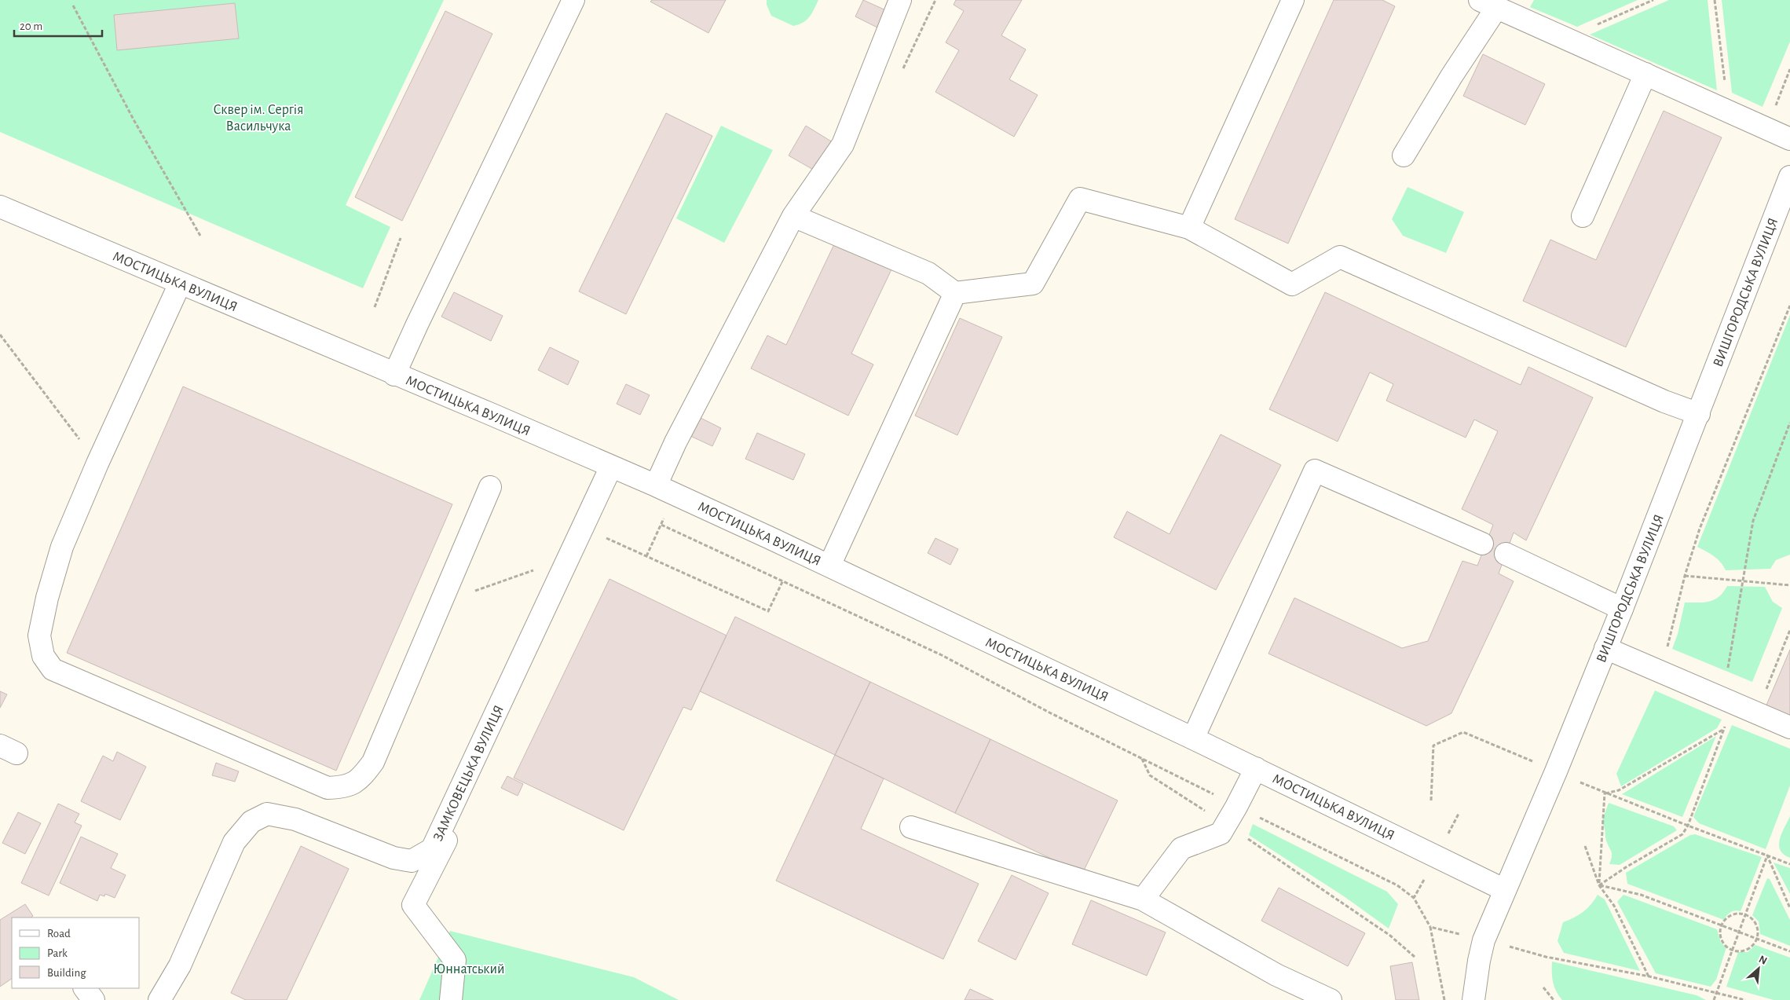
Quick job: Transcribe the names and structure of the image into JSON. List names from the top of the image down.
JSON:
{
  "streets": {
    "street": ["МОСТИЦЬКА ВУЛИЦЯ", "ВИШГОРОДСЬКА ВУЛИЦЯ", "ЗАМКОВЕЦЬКА ВУЛИЦЯ"]
  },
  "crossings": [
    ["МОСТИЦЬКА ВУЛИЦЯ", "ВИШГОРОДСЬКА ВУЛИЦЯ"],
    ["МОСТИЦЬКА ВУЛИЦЯ", "ЗАМКОВЕЦЬКА ВУЛИЦЯ"]
  ],
  "parks": ["Сквер ім. Сергія Васильчука", "Юннатський"],
  "legend": ["Road", "Park", "Building"],
  "scale_bar": "20 m",
  "north": "top right"
}
